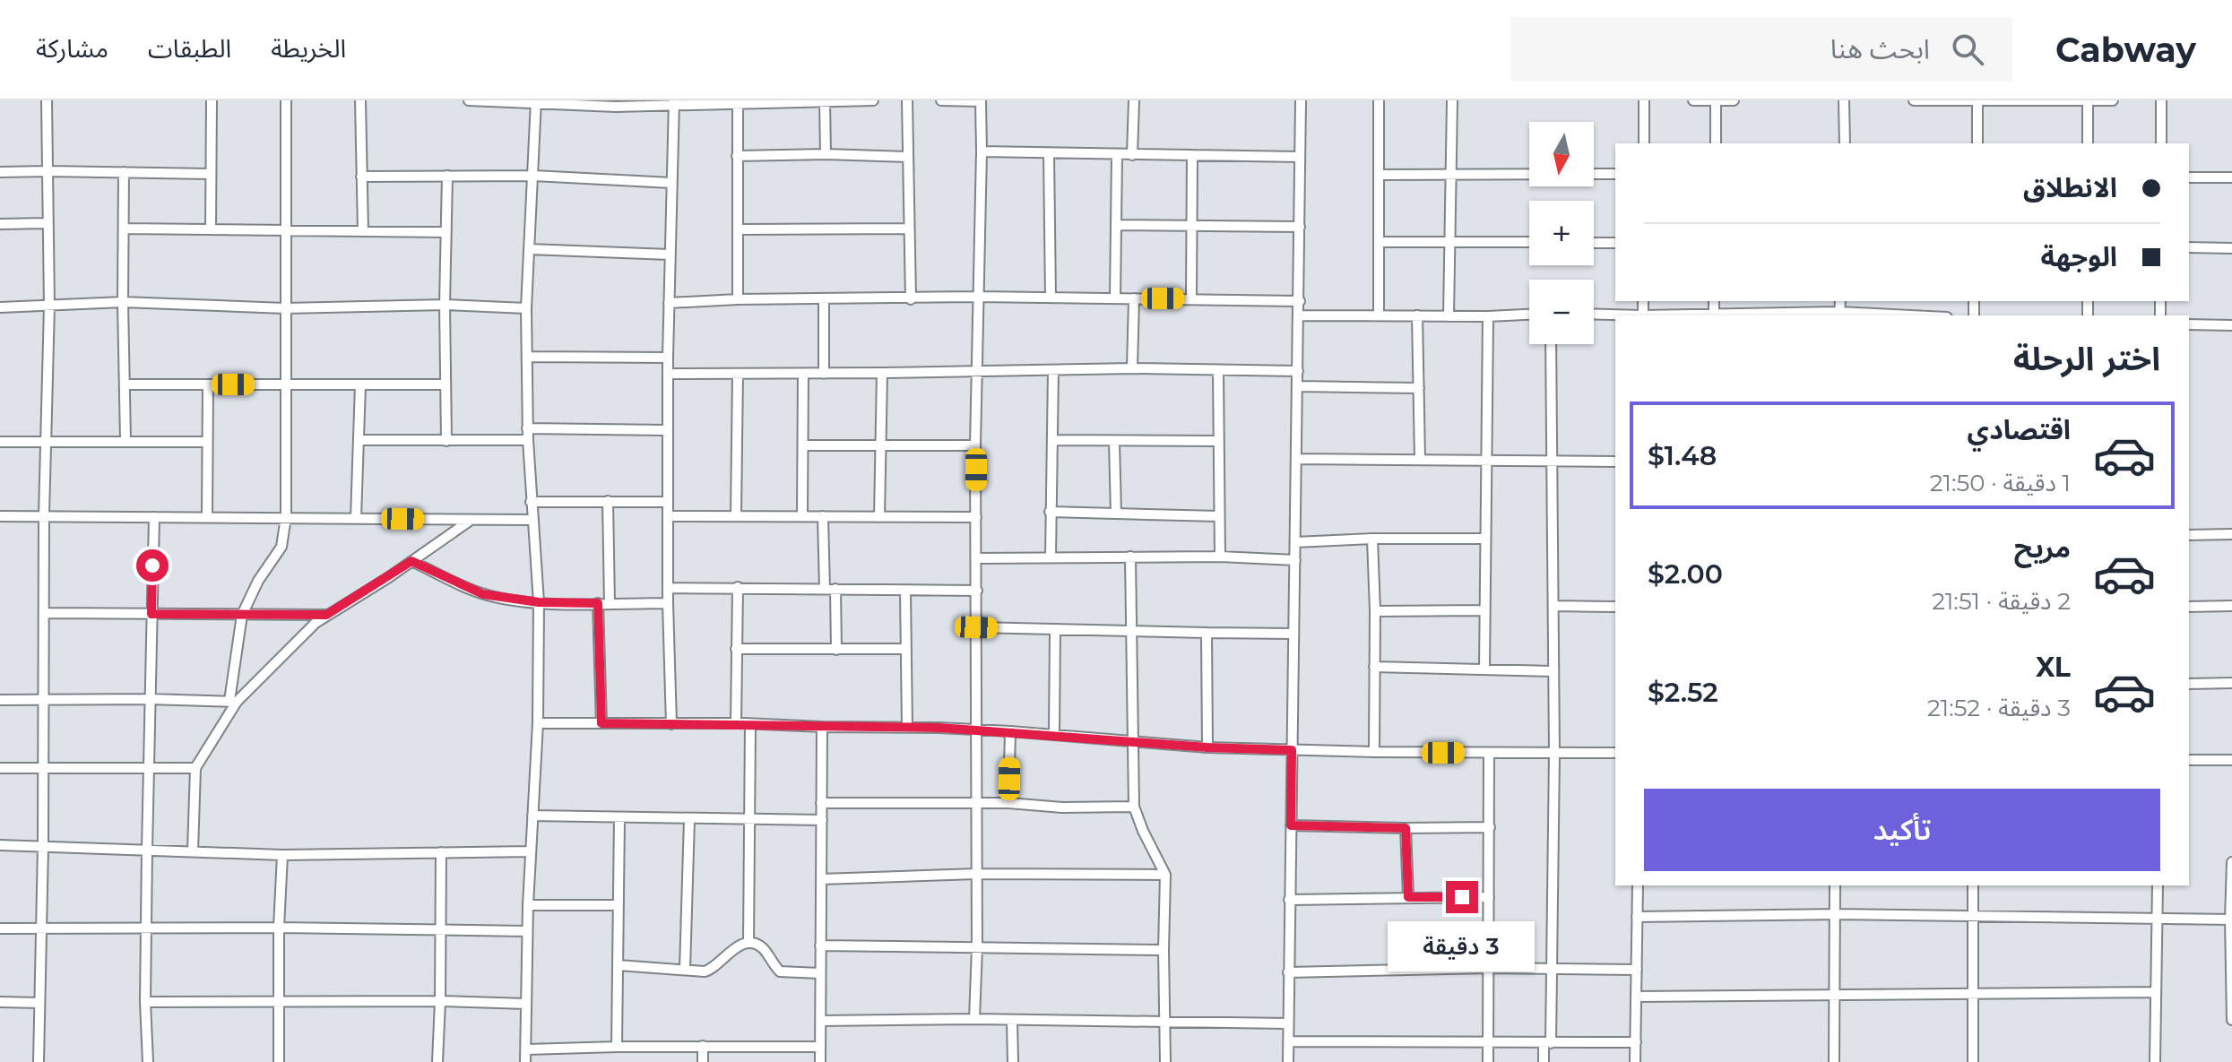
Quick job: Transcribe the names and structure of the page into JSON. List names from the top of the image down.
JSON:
{
  "north": "bottom",
  "page": {
    "header": "Cabway",
    "search": "ابحث هنا",
    "nav": ["الخريطة", "الطبقات", "مشاركة"],
    "map_buttons": ["+", "−"],
    "banner": ["الانطلاق", "الوجهة"],
    "heading": "اختر الرحلة",
    "list": [
      {
        "name": "اقتصادي",
        "note": "1 دقيقة · 21:50",
        "value": "$1.48"
      },
      {
        "name": "مريح",
        "note": "2 دقيقة · 21:51",
        "value": "$2.00"
      },
      {
        "name": "XL",
        "note": "3 دقيقة · 21:52",
        "value": "$2.52"
      }
    ],
    "buttons": "تأكيد",
    "bubble": "3 دقيقة"
  }
}
